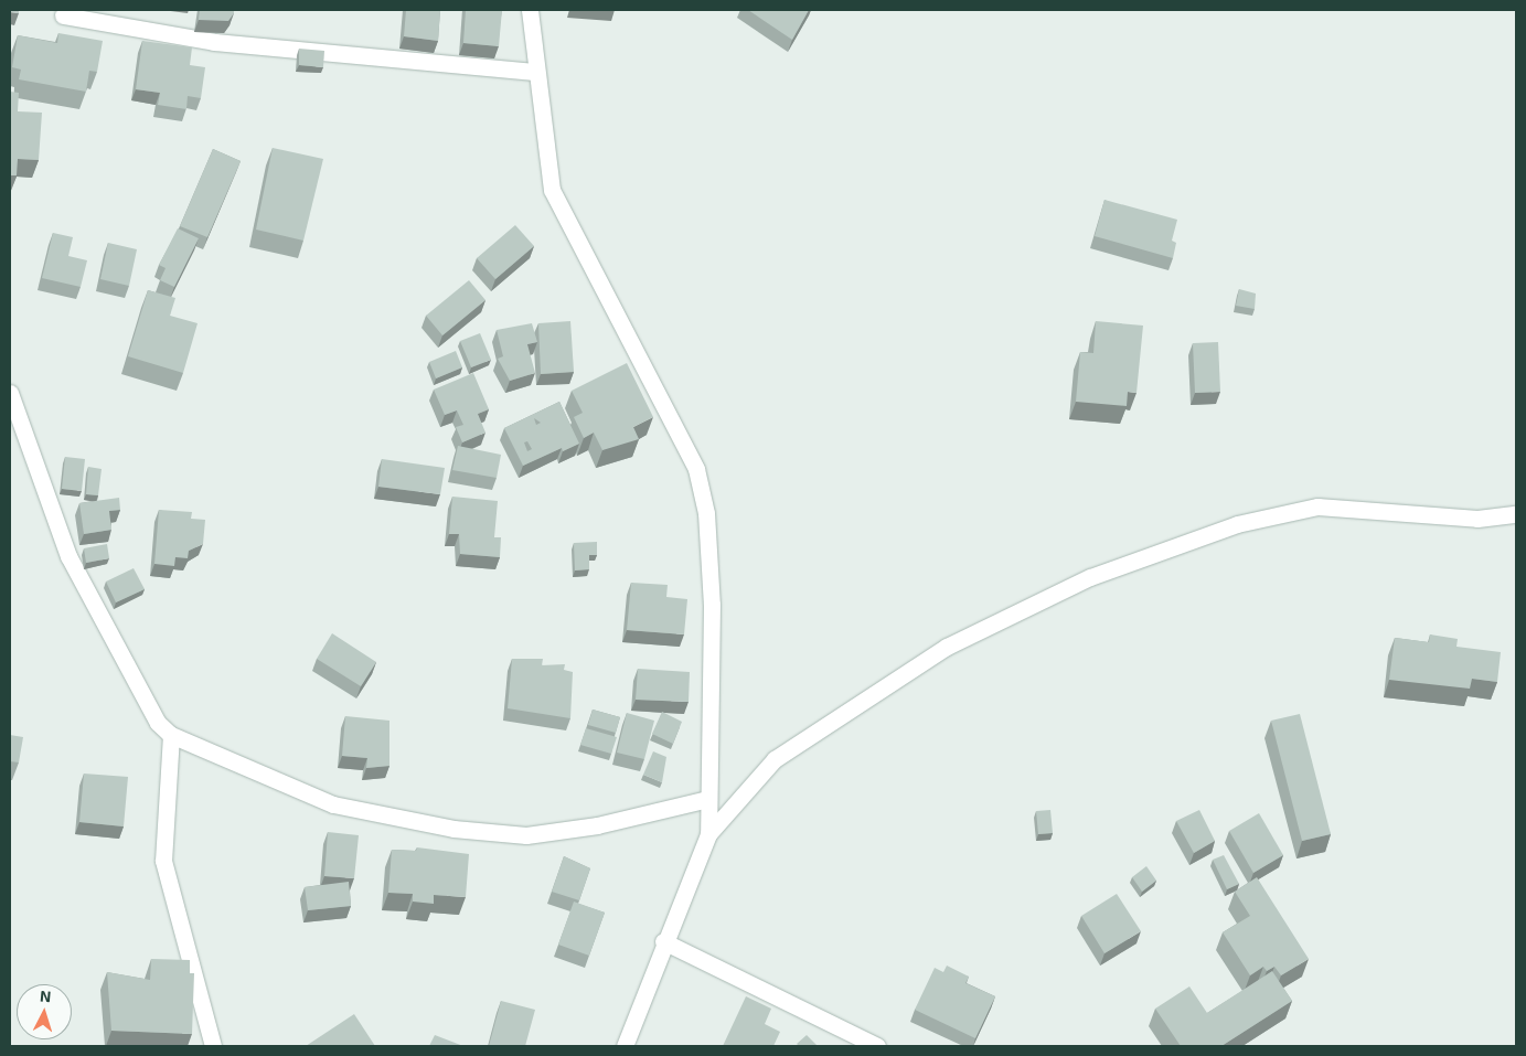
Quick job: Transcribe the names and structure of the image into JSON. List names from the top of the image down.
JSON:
{
  "north": "top"
}
